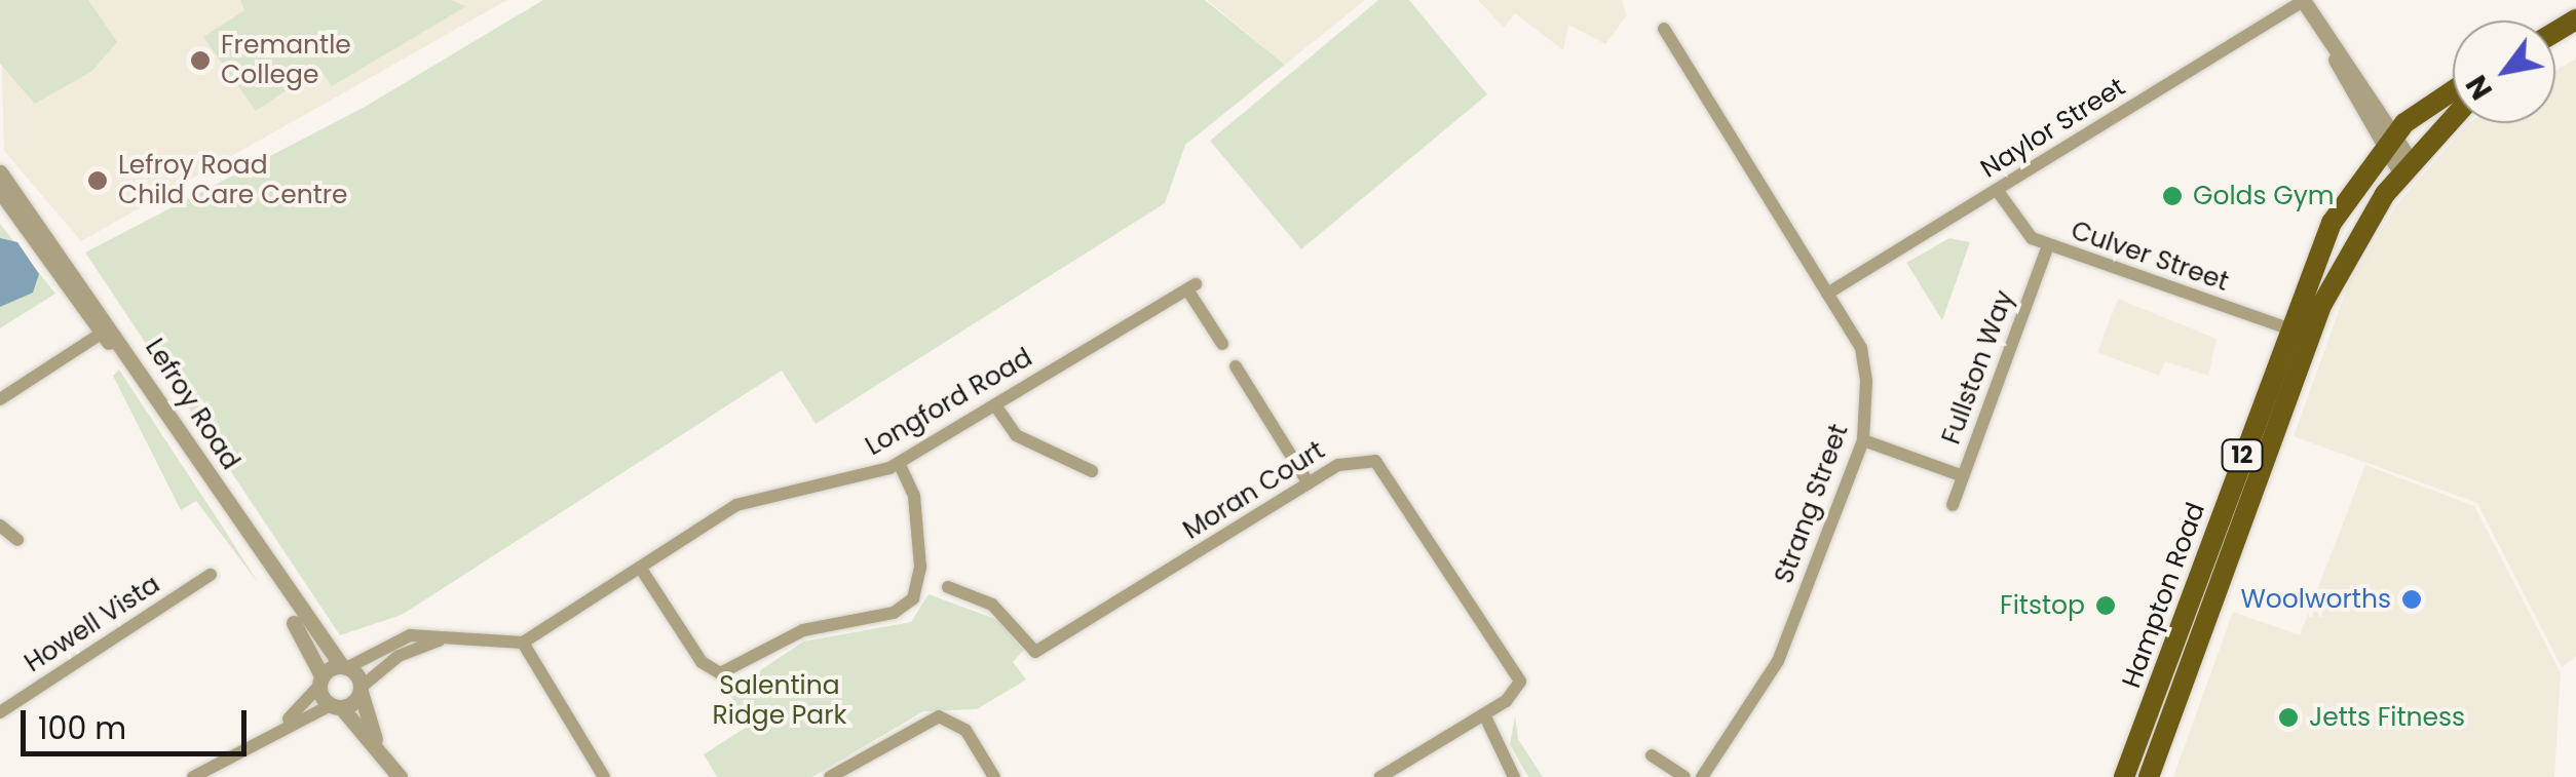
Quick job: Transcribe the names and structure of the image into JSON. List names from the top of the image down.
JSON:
{
  "streets": {
    "main road": ["12", "Hampton Road"],
    "street": [
      "Naylor Street",
      "Culver Street",
      "Fullston Way",
      "Longford Road",
      "Lefroy Road",
      "Moran Court",
      "Strang Street",
      "Howell Vista"
    ]
  },
  "crossings": [
    ["Naylor Street", "Culver Street"],
    ["Naylor Street", "Strang Street"],
    ["Culver Street", "Fullston Way"],
    ["Culver Street", "Hampton Road"]
  ],
  "parks": ["Salentina Ridge Park"],
  "places": [
    "Fremantle College",
    "Lefroy Road Child Care Centre",
    "Golds Gym",
    "Woolworths",
    "Fitstop",
    "Jetts Fitness"
  ],
  "scale_bar": "100 m",
  "north": "bottom left"
}
